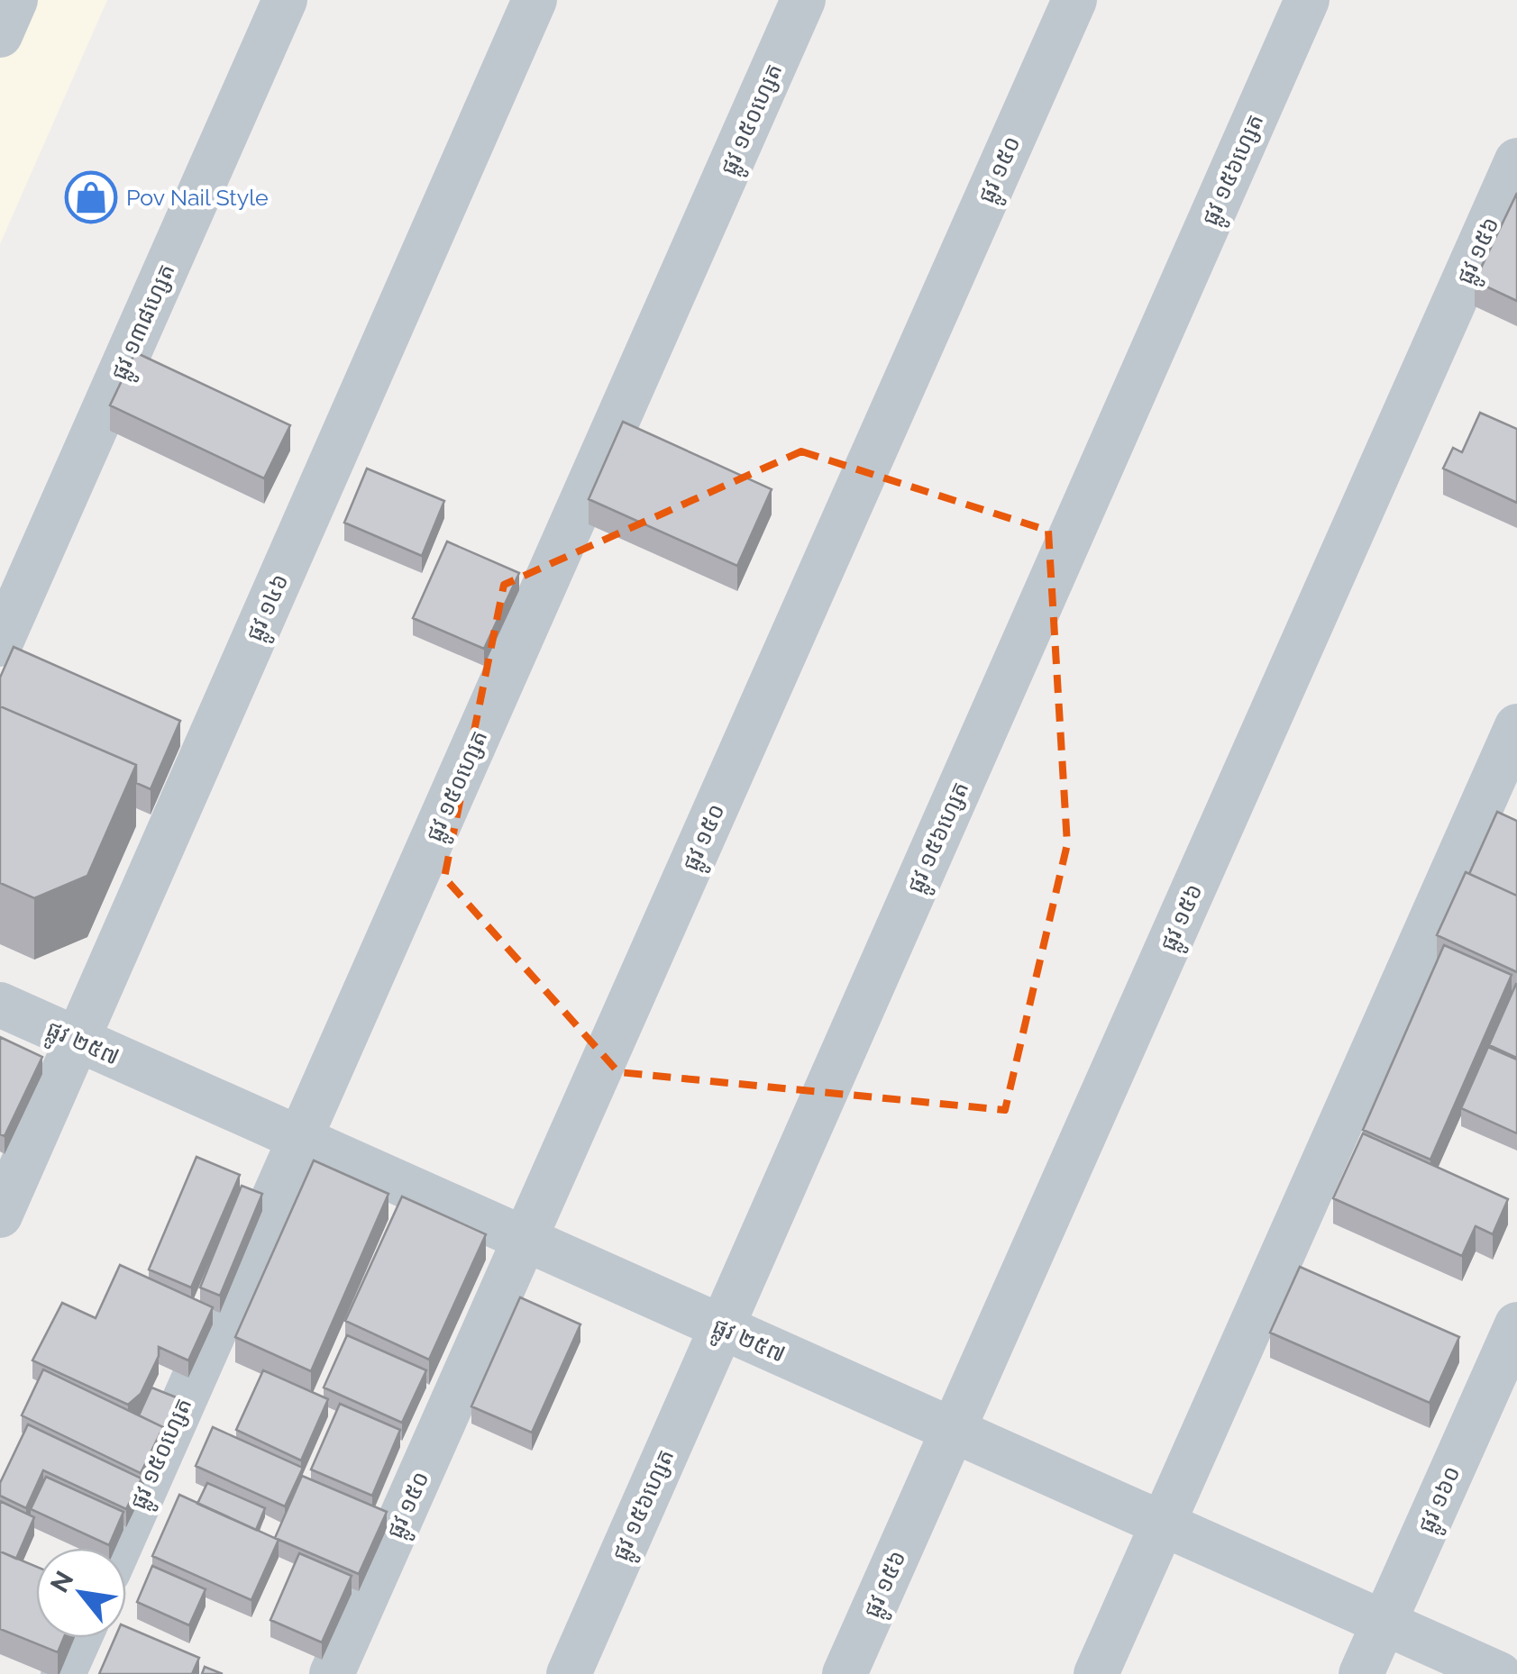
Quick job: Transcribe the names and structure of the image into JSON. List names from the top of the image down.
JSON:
{
  "streets": {
    "street": [
      "ផ្លូវ ១៥០ហ្សេត",
      "ផ្លូវ ១៥០",
      "ផ្លូវ ១៥៦ហ្សេត",
      "ផ្លូវ ១៥៦",
      "ផ្លូវ ១៣៨ហ្សេត",
      "ផ្លូវ ១៤៦",
      "ផ្លូវ ២៥៧",
      "ផ្លូវ ១៦០"
    ]
  },
  "crossings": [
    ["ផ្លូវ ១៥០ហ្សេត", "ផ្លូវ ២៥៧"],
    ["ផ្លូវ ១៥០", "ផ្លូវ ២៥៧"],
    ["ផ្លូវ ១៥៦ហ្សេត", "ផ្លូវ ២៥៧"],
    ["ផ្លូវ ១៥៦", "ផ្លូវ ២៥៧"],
    ["ផ្លូវ ១៤៦", "ផ្លូវ ២៥៧"],
    ["ផ្លូវ ២៥៧", "ផ្លូវ ១៦០"]
  ],
  "places": {
    "shop": ["Pov Nail Style"]
  },
  "north": "top left"
}
